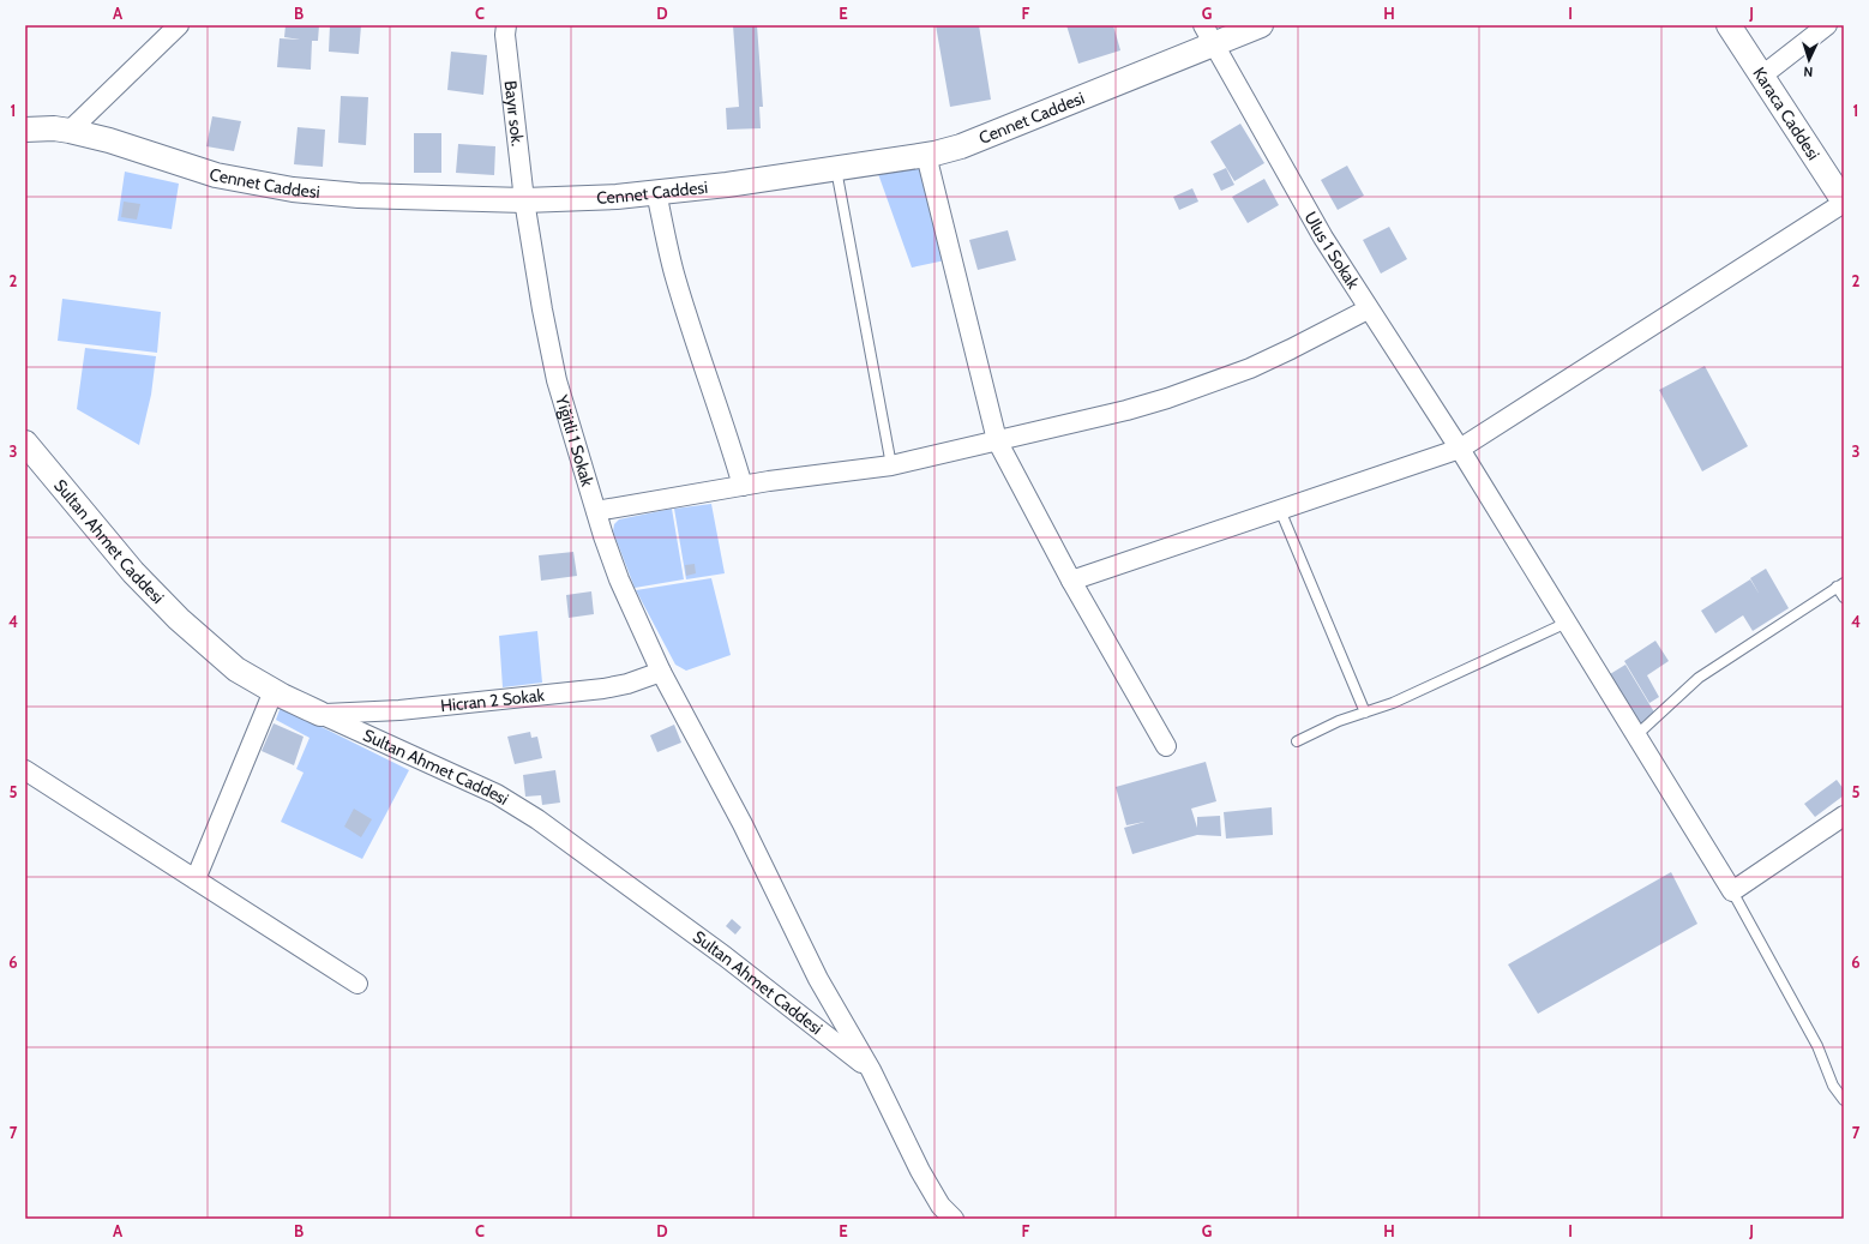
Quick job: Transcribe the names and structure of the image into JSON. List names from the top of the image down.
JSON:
{
  "streets": {
    "street": [
      "Bayır sok.",
      "Karaca Caddesi",
      "Cennet Caddesi",
      "Ulus 1 Sokak",
      "Yiğitli 1 Sokak",
      "Sultan Ahmet Caddesi",
      "Hicran 2 Sokak"
    ]
  },
  "crossings": [
    ["Bayır sok.", "Cennet Caddesi"],
    ["Bayır sok.", "Yiğitli 1 Sokak"],
    ["Cennet Caddesi", "Ulus 1 Sokak"],
    ["Cennet Caddesi", "Yiğitli 1 Sokak"],
    ["Yiğitli 1 Sokak", "Sultan Ahmet Caddesi"],
    ["Yiğitli 1 Sokak", "Hicran 2 Sokak"],
    ["Sultan Ahmet Caddesi", "Hicran 2 Sokak"]
  ],
  "north": "bottom",
  "grid": {
    "columns": [
      "A",
      "B",
      "C",
      "D",
      "E",
      "F",
      "G",
      "H",
      "I",
      "J"
    ],
    "rows": [
      "1",
      "2",
      "3",
      "4",
      "5",
      "6",
      "7"
    ]
  }
}
